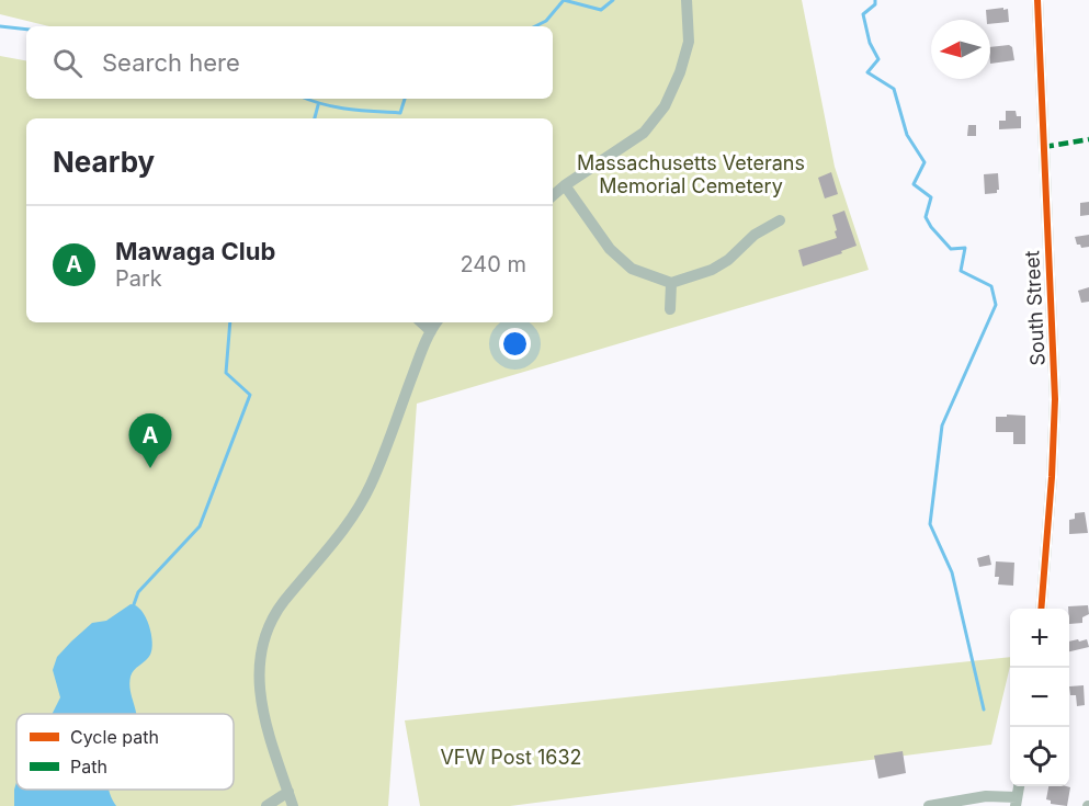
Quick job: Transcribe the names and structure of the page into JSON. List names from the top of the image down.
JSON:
{
  "streets": {
    "street": ["South Street"]
  },
  "parks": ["Massachusetts Veterans Memorial Cemetery", "VFW Post 1632"],
  "legend": ["Cycle path", "Path"],
  "north": "left",
  "page": {
    "search": "Search here",
    "heading": "Nearby",
    "list": [
      {
        "mark": "A",
        "name": "Mawaga Club",
        "note": "Park",
        "value": "240 m"
      }
    ],
    "pins": "A",
    "map_buttons": ["+", "−"]
  }
}
